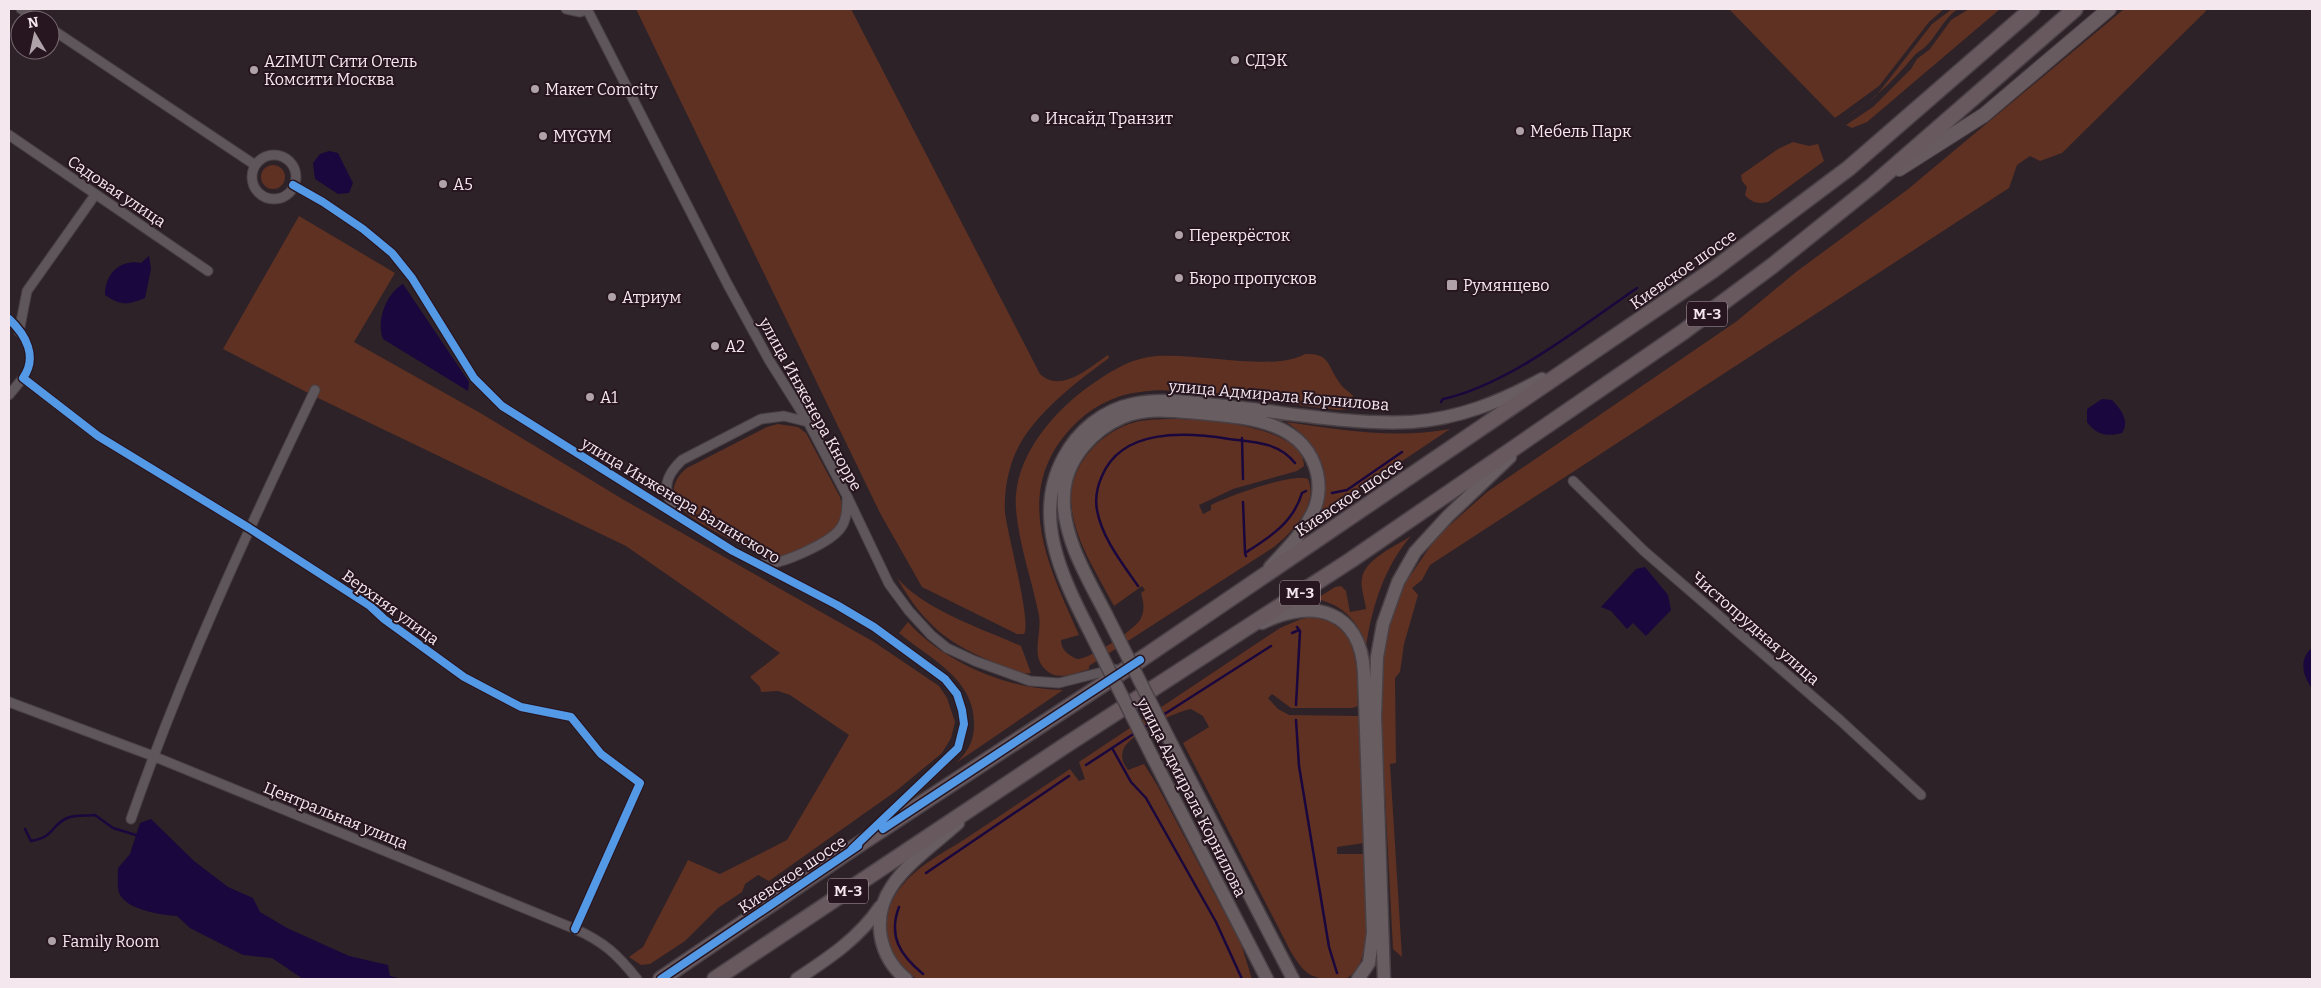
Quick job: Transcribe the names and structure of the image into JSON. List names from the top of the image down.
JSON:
{
  "streets": {
    "highway": ["Киевское шоссе", "М-3"],
    "main road": ["улица Адмирала Корнилова"],
    "street": [
      "Садовая улица",
      "улица Инженера Кнорре",
      "улица Инженера Балинского",
      "Верхняя улица",
      "Чистопрудная улица",
      "Центральная улица"
    ]
  },
  "crossings": [
    ["Киевское шоссе", "улица Адмирала Корнилова"],
    ["Киевское шоссе", "улица Инженера Кнорре"],
    ["Киевское шоссе", "улица Инженера Балинского"],
    ["улица Инженера Кнорре", "улица Инженера Балинского"],
    ["Верхняя улица", "Центральная улица"]
  ],
  "places": {
    "other": [
      "СДЭК",
      "AZIMUT Сити Отель Комсити Москва",
      "Макет Comcity",
      "Инсайд Транзит",
      "Мебель Парк",
      "MYGYM",
      "А5",
      "Перекрёсток",
      "Бюро пропусков",
      "Атриум",
      "А2",
      "А1",
      "Family Room"
    ],
    "transit": ["Румянцево"]
  },
  "north": "top"
}
